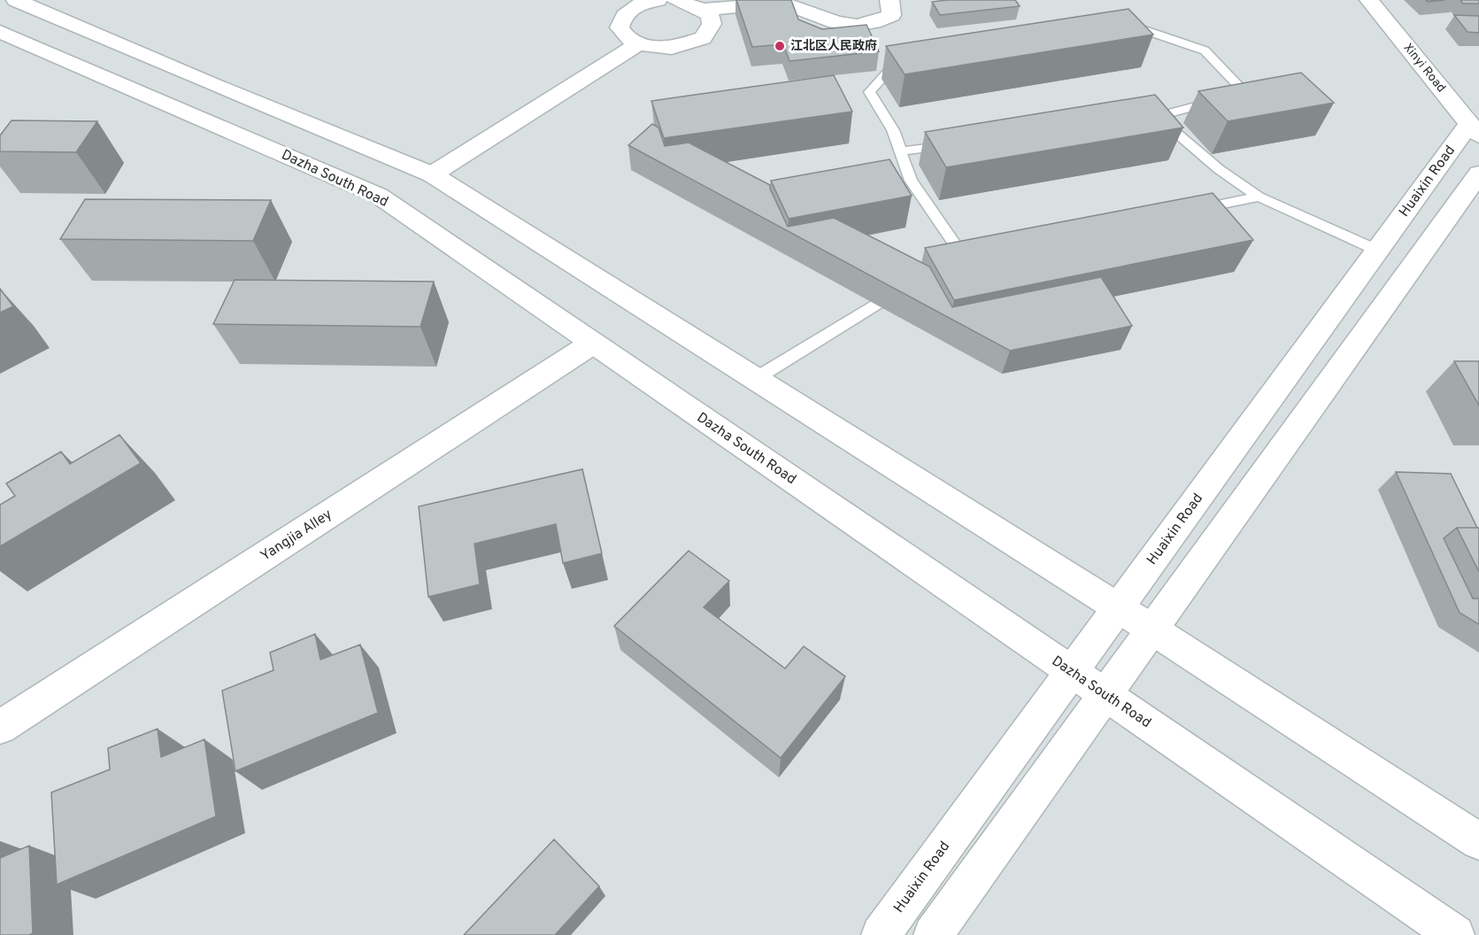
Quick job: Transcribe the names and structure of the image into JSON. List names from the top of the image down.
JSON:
{
  "streets": {
    "street": [
      "Xinyi Road",
      "Dazha South Road",
      "Huaixin Road",
      "Yangjia Alley"
    ]
  },
  "crossings": [
    ["Xinyi Road", "Huaixin Road"],
    ["Dazha South Road", "Huaixin Road"],
    ["Dazha South Road", "Yangjia Alley"]
  ],
  "places": ["江北区人民政府"]
}
